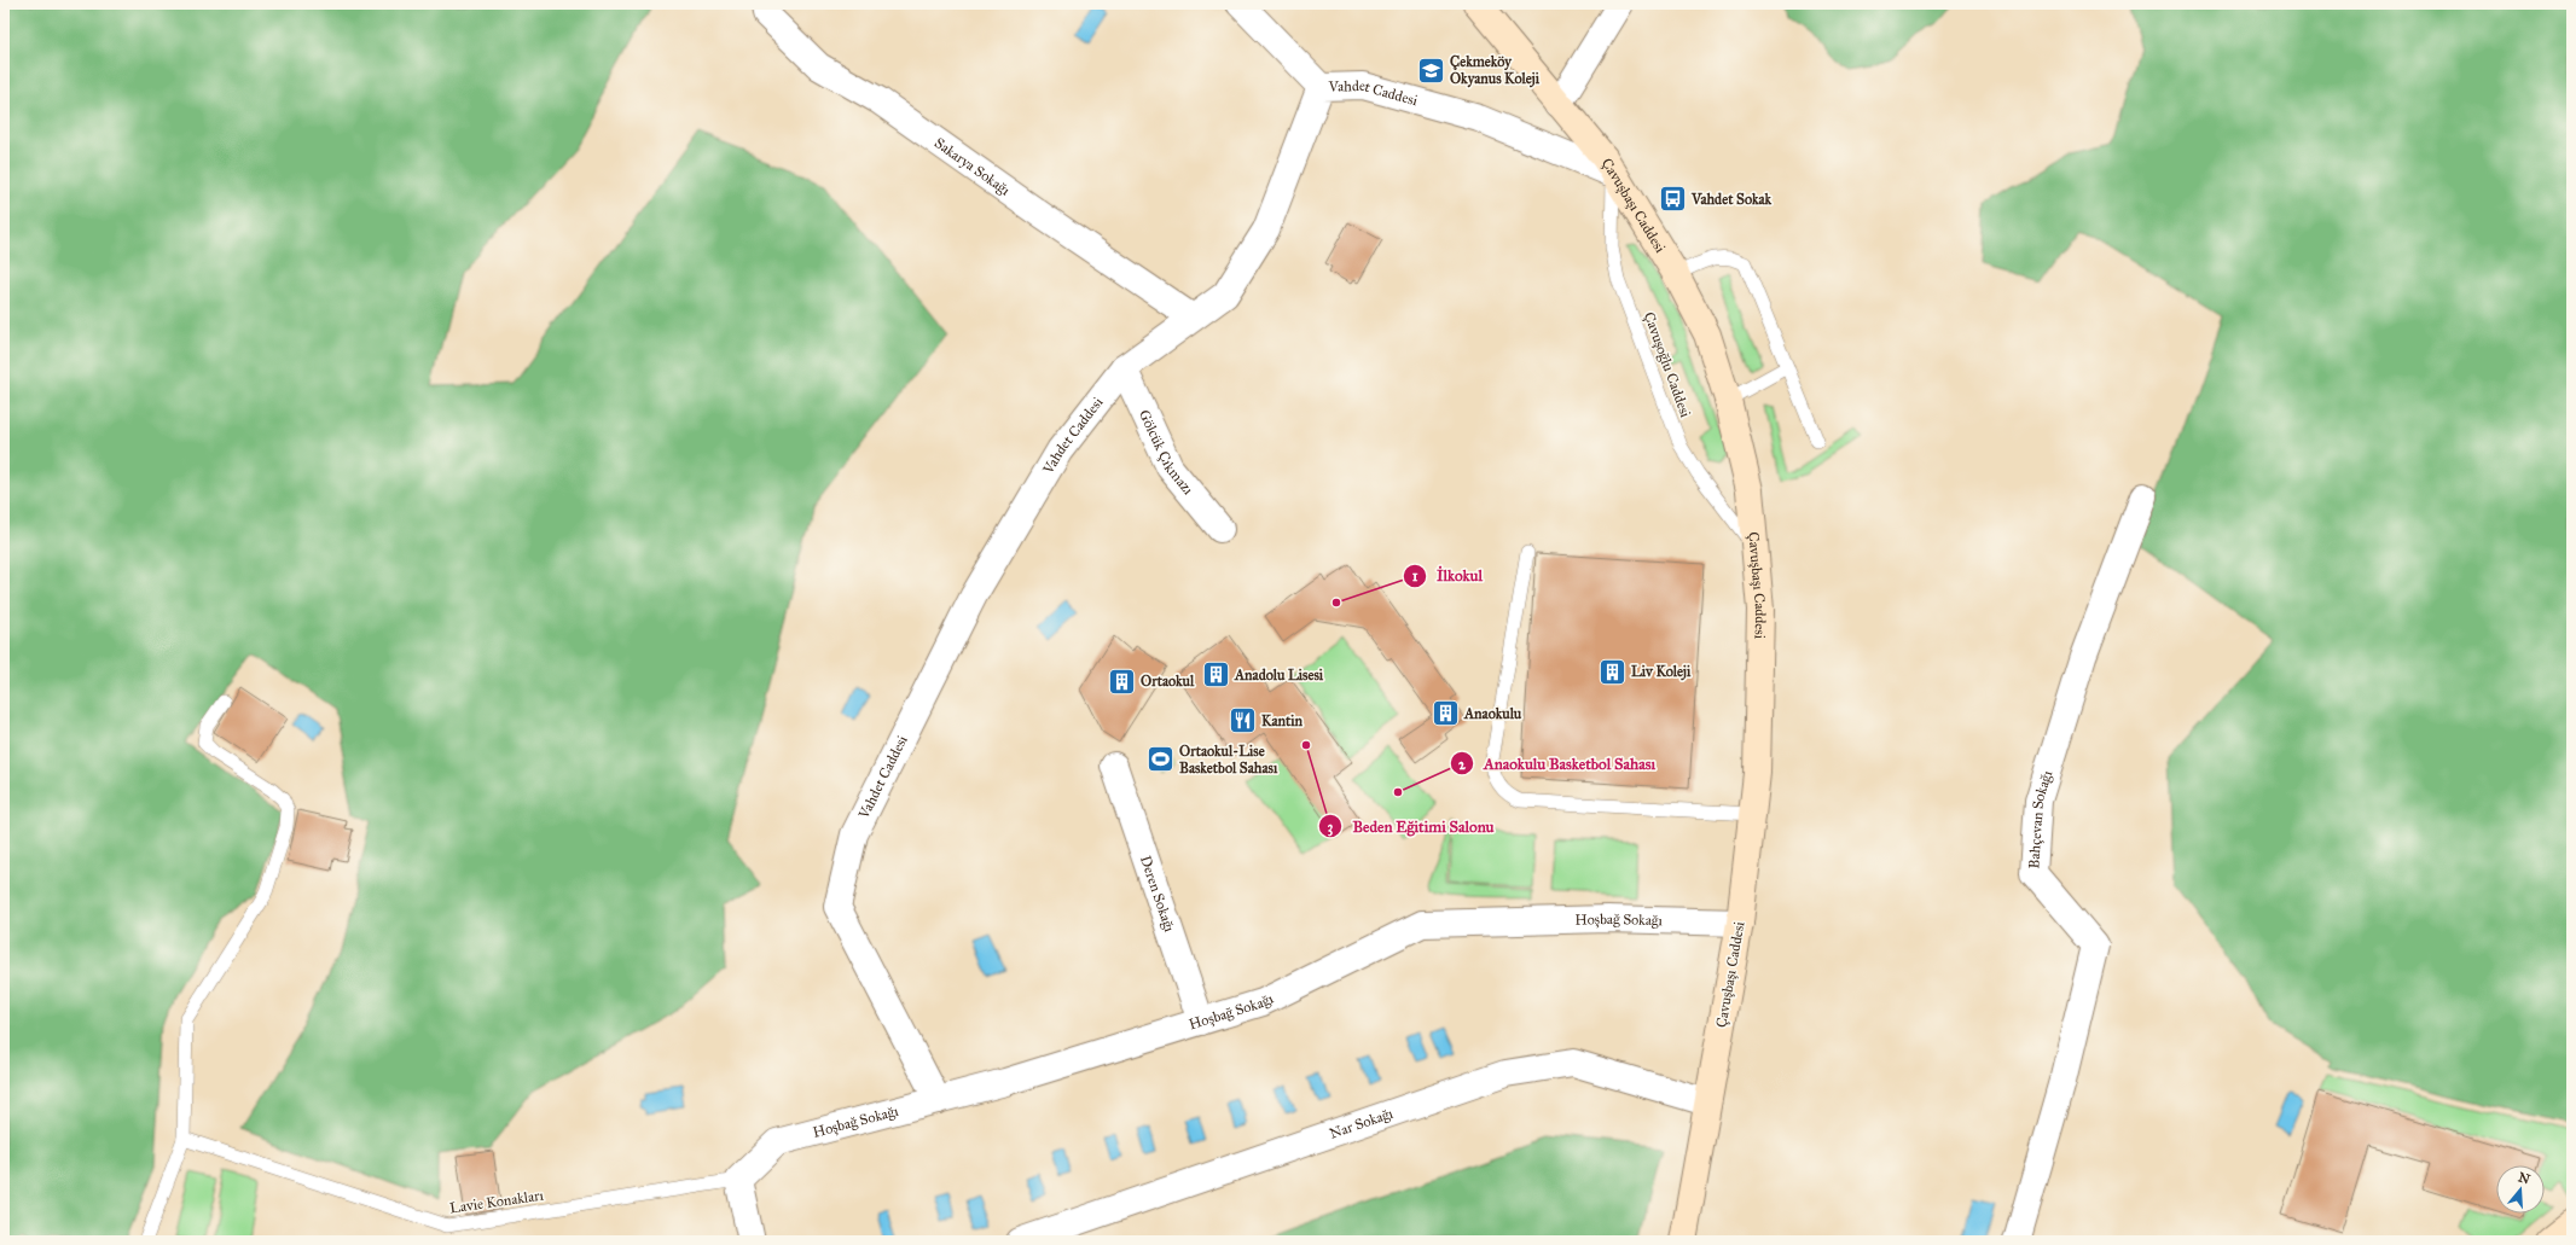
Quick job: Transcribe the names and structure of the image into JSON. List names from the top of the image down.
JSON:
{
  "streets": {
    "main road": ["Çavuşbaşı Caddesi"],
    "street": [
      "Vahdet Caddesi",
      "Sakarya Sokağı",
      "Gölcük Çıkmazı",
      "Bahçevan Sokağı",
      "Deren Sokağı",
      "Hoşbağ Sokağı",
      "Nar Sokağı"
    ],
    "lane": ["Çavuşoğlu Caddesi", "Lavie Konakları"]
  },
  "crossings": [
    ["Vahdet Caddesi", "Sakarya Sokağı"],
    ["Vahdet Caddesi", "Çavuşbaşı Caddesi"],
    ["Vahdet Caddesi", "Çavuşoğlu Caddesi"],
    ["Vahdet Caddesi", "Gölcük Çıkmazı"],
    ["Vahdet Caddesi", "Hoşbağ Sokağı"],
    ["Çavuşbaşı Caddesi", "Çavuşoğlu Caddesi"],
    ["Çavuşbaşı Caddesi", "Hoşbağ Sokağı"],
    ["Çavuşbaşı Caddesi", "Nar Sokağı"],
    ["Deren Sokağı", "Hoşbağ Sokağı"],
    ["Hoşbağ Sokağı", "Lavie Konakları"]
  ],
  "places": {
    "school or university": ["Çekmeköy Okyanus Koleji"],
    "bus stop": ["Vahdet Sokak"],
    "other": ["İlkokul", "Beden Eğitimi Salonu", "Anaokulu Basketbol Sahası"],
    "building": [
      "Liv Koleji",
      "Anadolu Lisesi",
      "Ortaokul",
      "Anaokulu"
    ],
    "restaurant": ["Kantin"],
    "sports": ["Ortaokul-Lise Basketbol Sahası"]
  },
  "north": "top"
}
